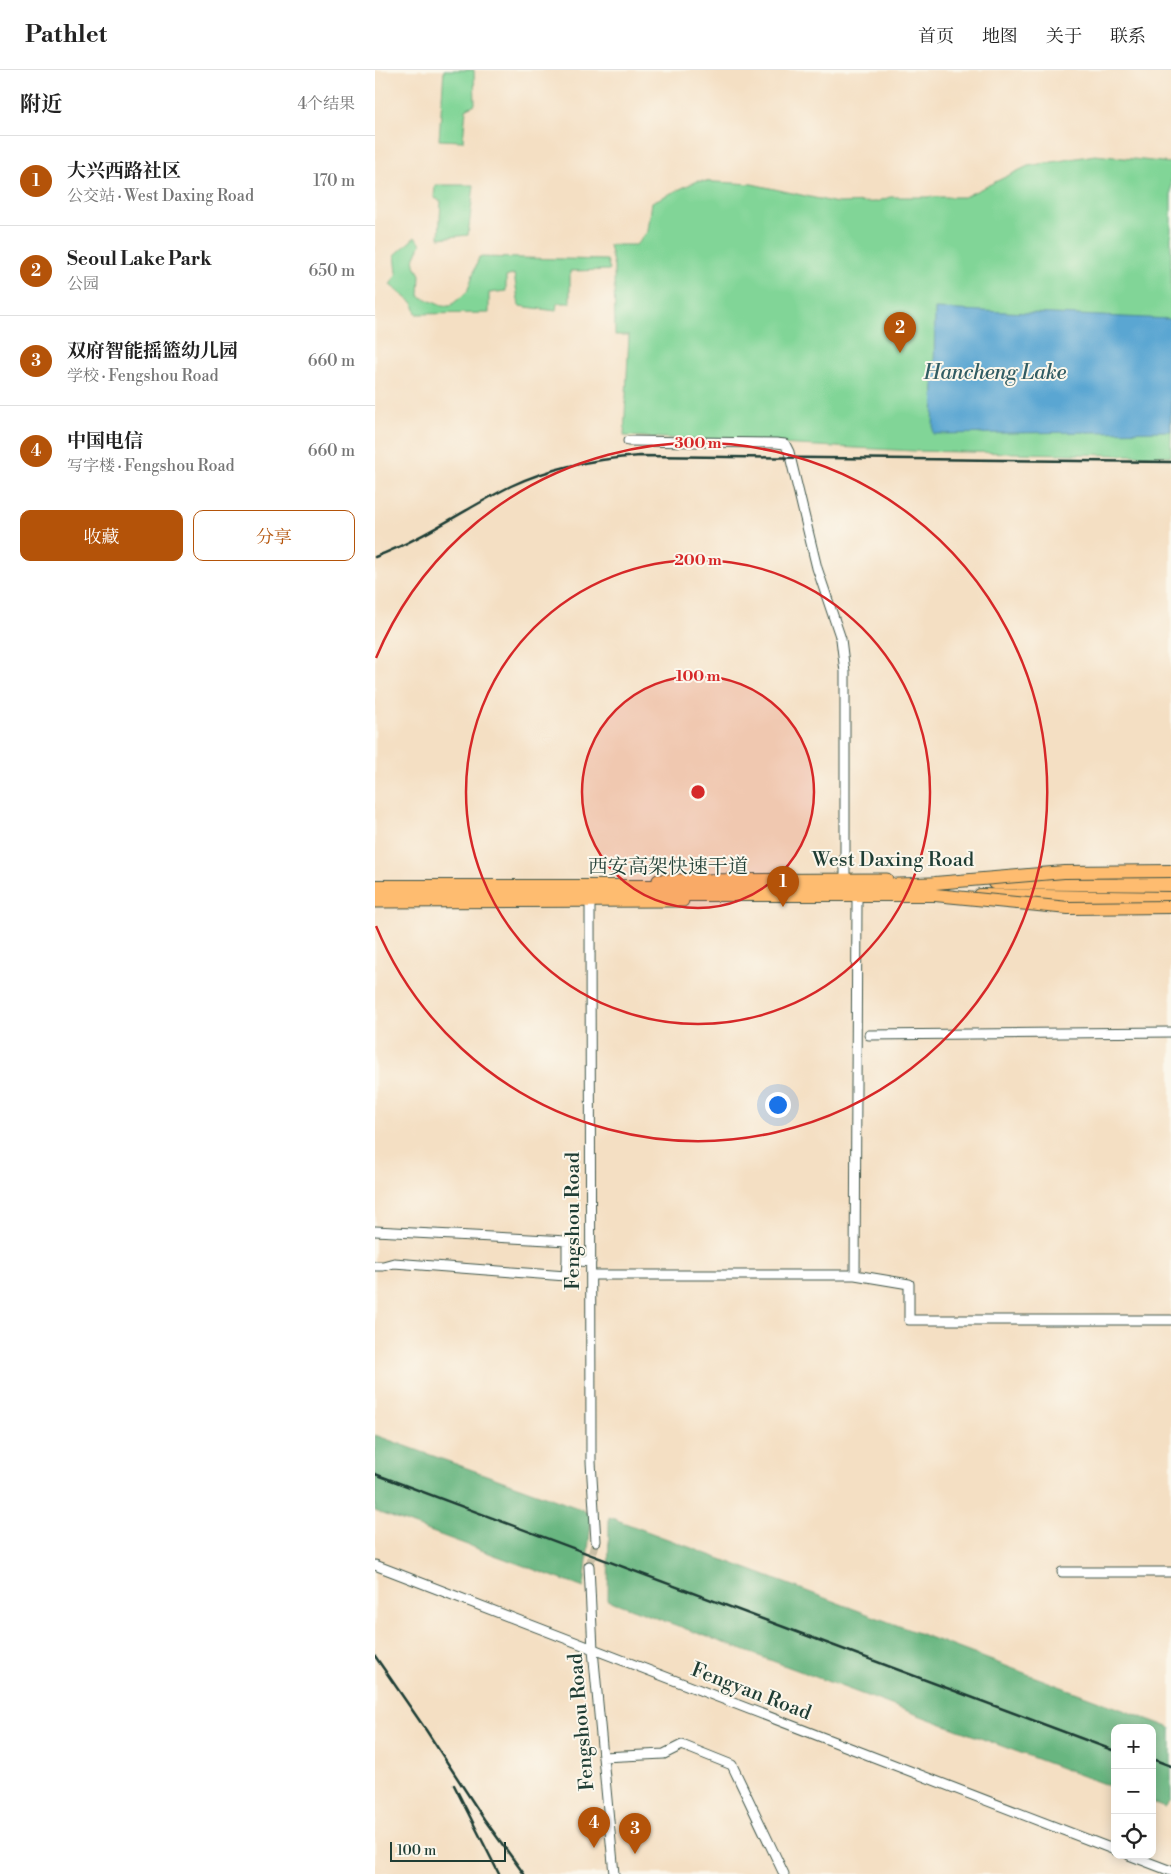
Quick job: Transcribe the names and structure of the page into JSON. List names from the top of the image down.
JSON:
{
  "streets": {
    "highway": ["西安高架快速干道"],
    "main road": ["West Daxing Road"],
    "street": ["Fengshou Road", "Fengyan Road"]
  },
  "crossings": [
    ["West Daxing Road", "西安高架快速干道"],
    ["West Daxing Road", "Fengshou Road"],
    ["Fengshou Road", "Fengyan Road"]
  ],
  "water": ["Hancheng Lake"],
  "scale_bar": "100 m",
  "page": {
    "header": "Pathlet",
    "nav": [
      "首页",
      "地图",
      "关于",
      "联系"
    ],
    "heading": ["附近", "4个结果"],
    "list": [
      {
        "mark": "1",
        "name": "大兴西路社区",
        "note": "公交站 · West Daxing Road",
        "value": "170 m"
      },
      {
        "mark": "2",
        "name": "Seoul Lake Park",
        "note": "公园",
        "value": "650 m"
      },
      {
        "mark": "3",
        "name": "双府智能摇篮幼儿园",
        "note": "学校 · Fengshou Road",
        "value": "660 m"
      },
      {
        "mark": "4",
        "name": "中国电信",
        "note": "写字楼 · Fengshou Road",
        "value": "660 m"
      }
    ],
    "pins": [
      "2",
      "1",
      "4",
      "3"
    ],
    "buttons": ["收藏", "分享"],
    "map_buttons": ["+", "−"],
    "scale": "100 m"
  },
  "rings": ["300 m", "200 m", "100 m"]
}
